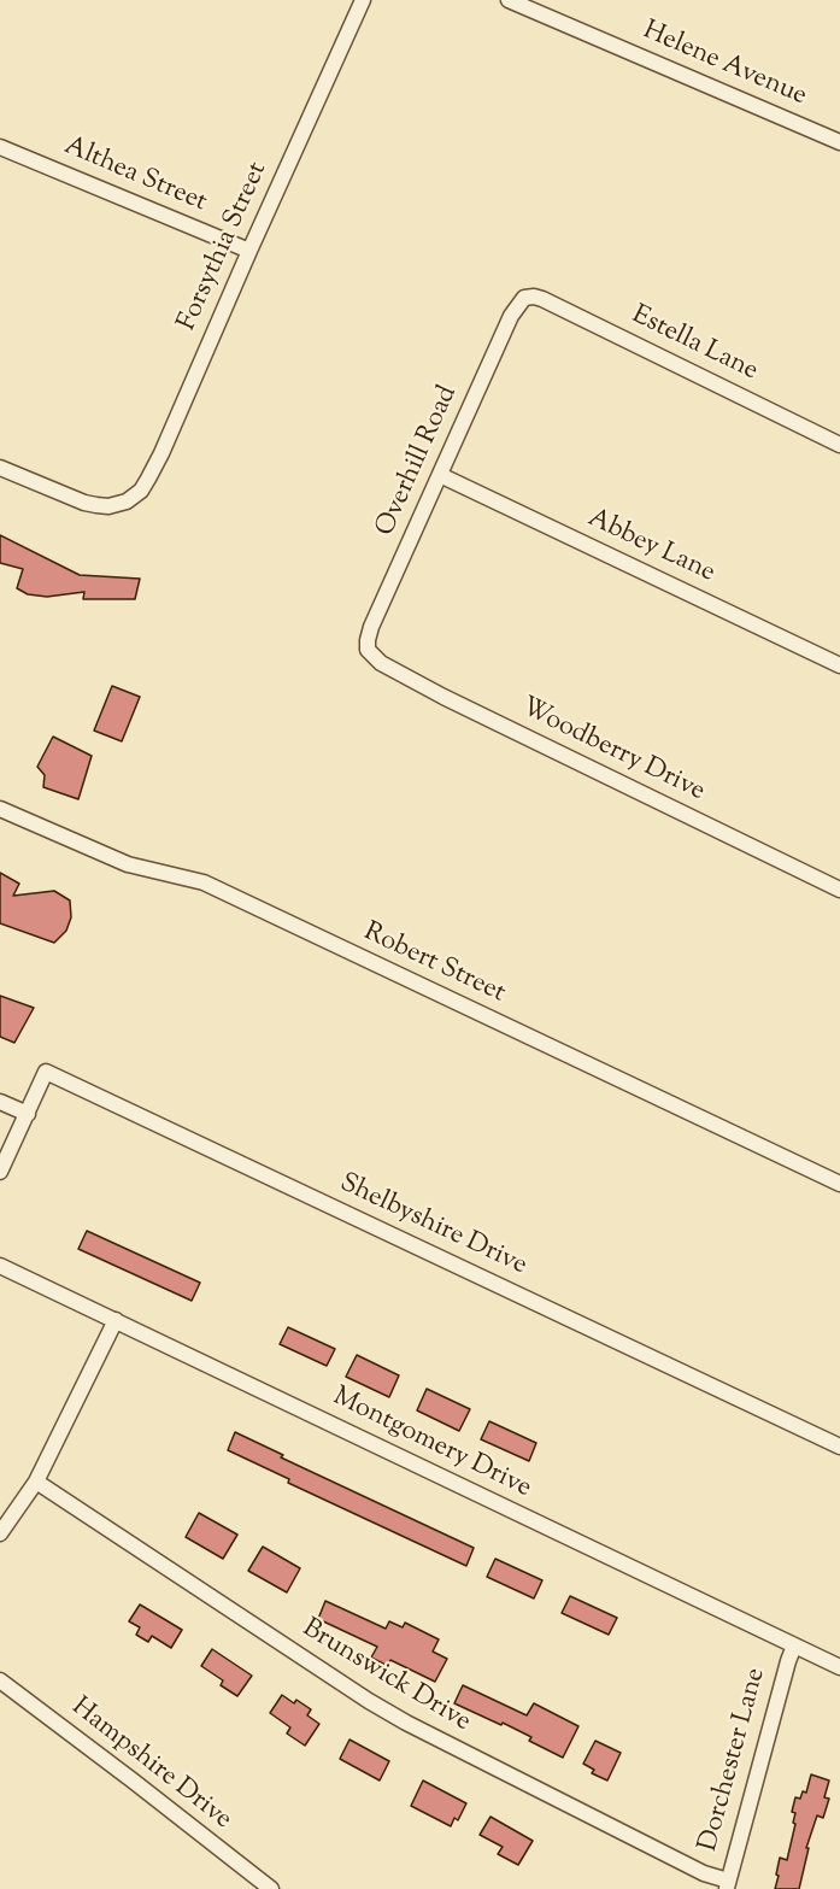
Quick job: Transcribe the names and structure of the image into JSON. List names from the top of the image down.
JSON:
{
  "streets": {
    "street": [
      "Helene Avenue",
      "Althea Street",
      "Forsythia Street",
      "Estella Lane",
      "Overhill Road",
      "Abbey Lane",
      "Woodberry Drive",
      "Robert Street",
      "Shelbyshire Drive",
      "Montgomery Drive",
      "Brunswick Drive",
      "Dorchester Lane",
      "Hampshire Drive"
    ]
  },
  "crossings": [
    ["Althea Street", "Forsythia Street"],
    ["Estella Lane", "Overhill Road"],
    ["Overhill Road", "Abbey Lane"],
    ["Overhill Road", "Woodberry Drive"],
    ["Montgomery Drive", "Dorchester Lane"],
    ["Brunswick Drive", "Dorchester Lane"]
  ]
}
